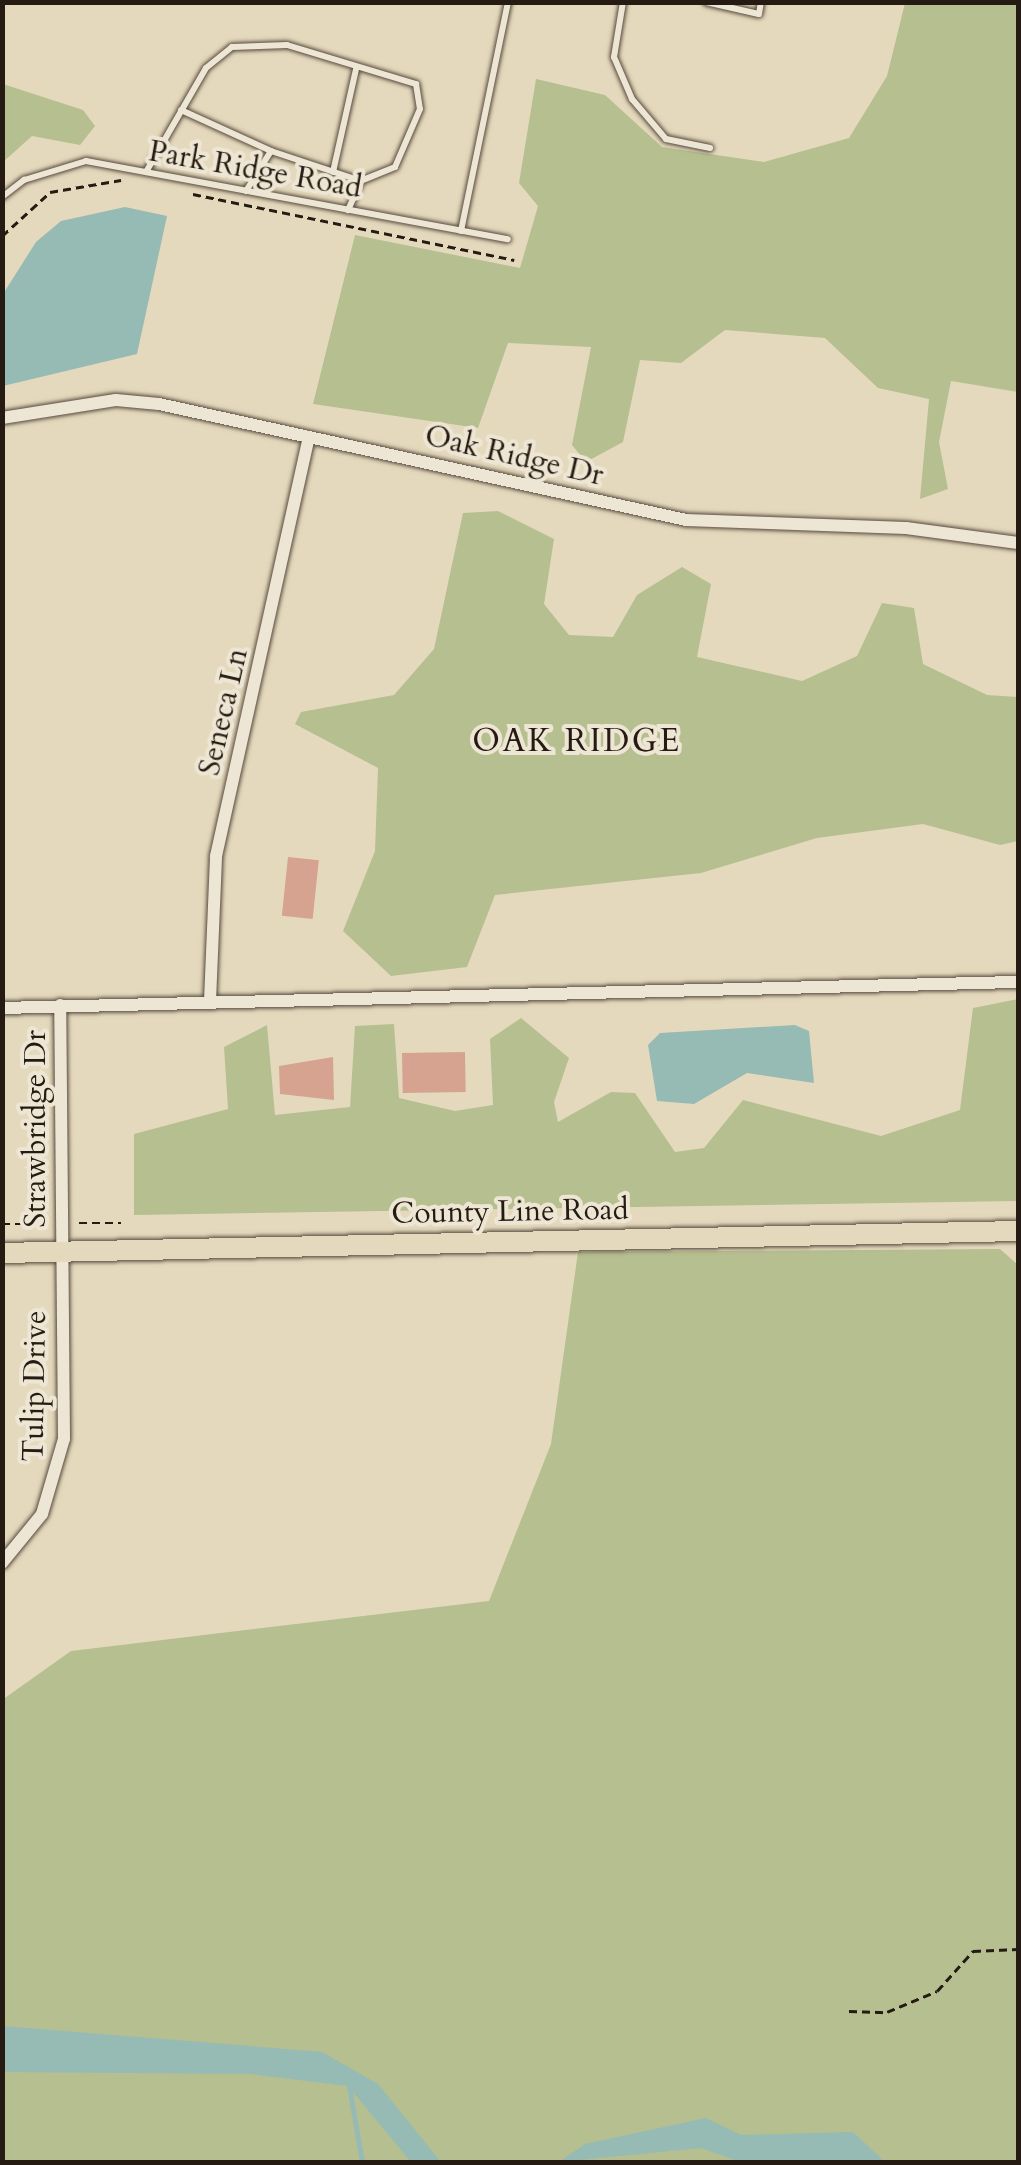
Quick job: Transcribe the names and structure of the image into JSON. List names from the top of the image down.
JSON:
{
  "streets": {
    "main road": ["County Line Road"],
    "street": [
      "Oak Ridge Dr",
      "Seneca Ln",
      "Strawbridge Dr",
      "Tulip Drive"
    ],
    "lane": ["Park Ridge Road"]
  },
  "crossings": [
    ["Oak Ridge Dr", "Seneca Ln"],
    ["Strawbridge Dr", "County Line Road"],
    ["Strawbridge Dr", "Tulip Drive"],
    ["County Line Road", "Tulip Drive"]
  ],
  "districts": ["OAK RIDGE"]
}
